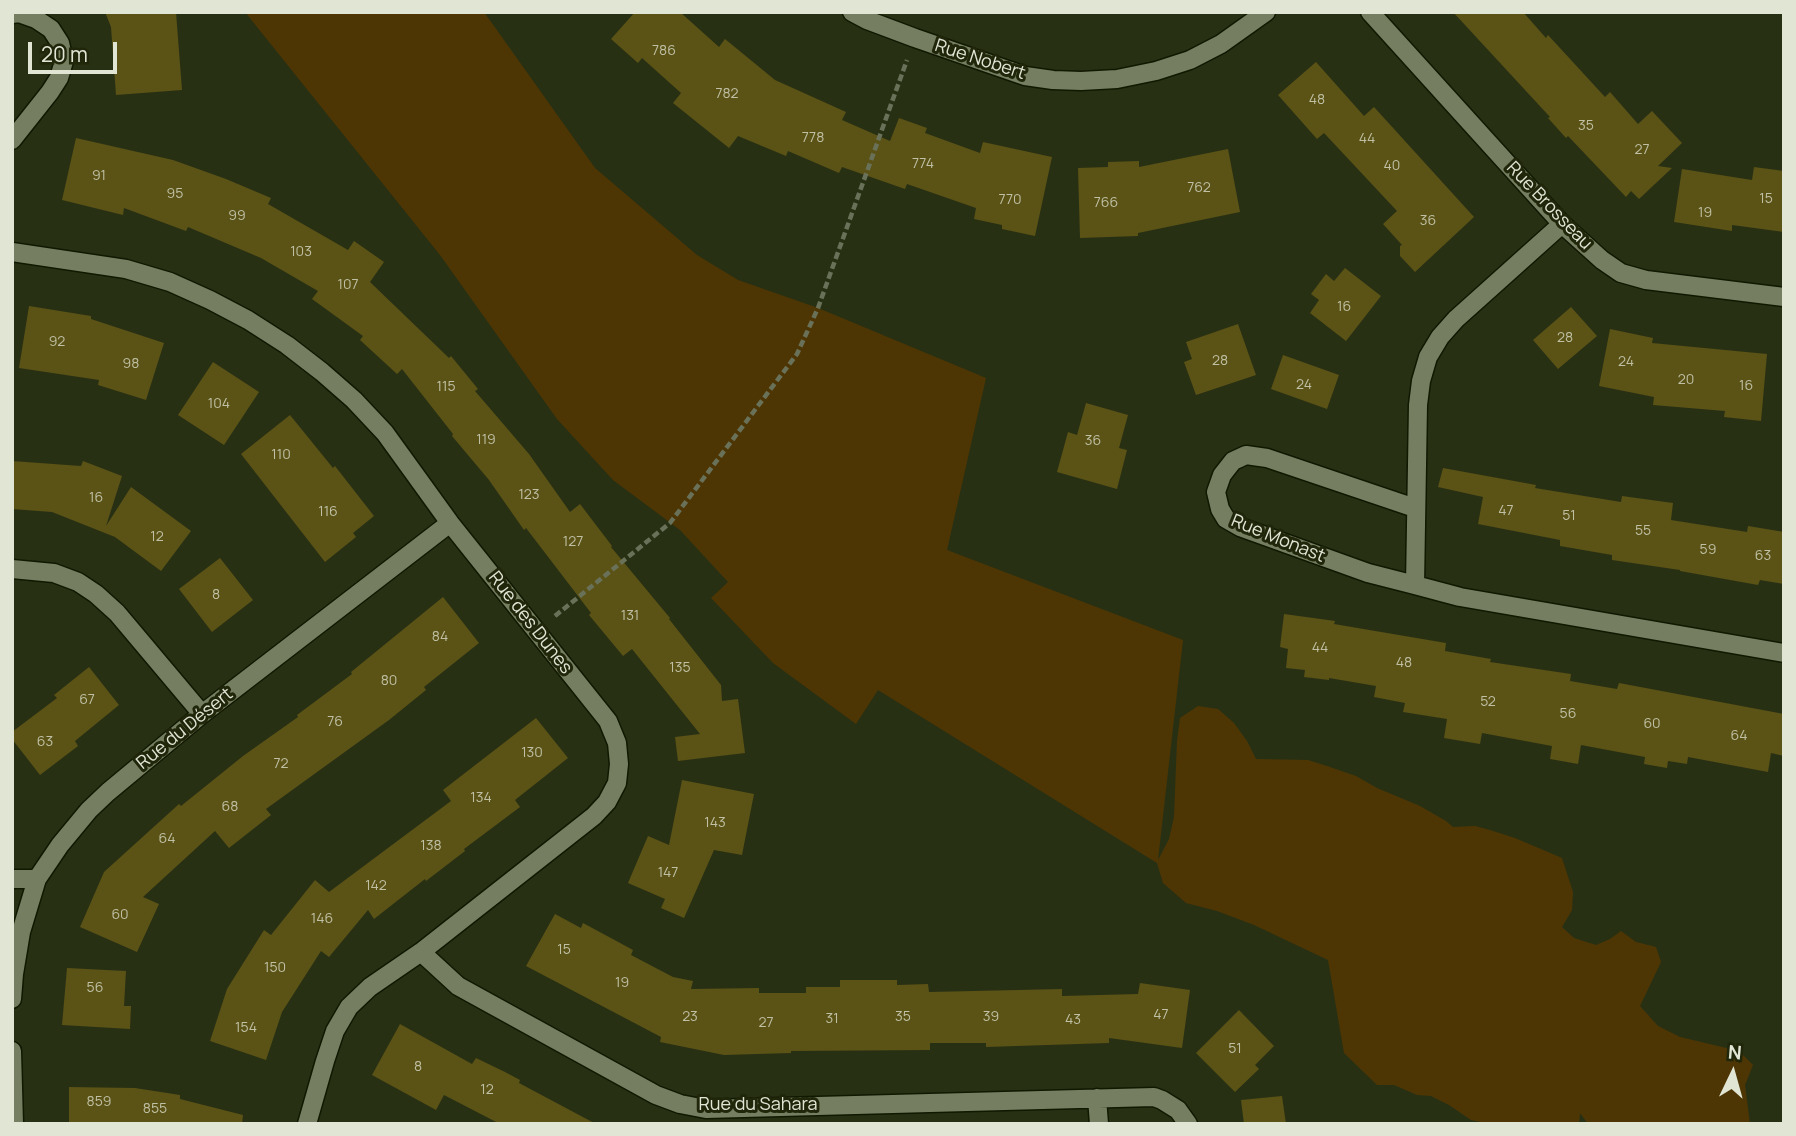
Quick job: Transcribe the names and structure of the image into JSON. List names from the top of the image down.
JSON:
{
  "streets": {
    "street": [
      "Rue Nobert",
      "Rue Brosseau",
      "Rue Monast",
      "Rue des Dunes",
      "Rue du Désert",
      "Rue du Sahara"
    ]
  },
  "crossings": [
    ["Rue des Dunes", "Rue du Désert"],
    ["Rue des Dunes", "Rue du Sahara"]
  ],
  "house_numbers": [
    "786",
    "782",
    "48",
    "35",
    "778",
    "44",
    "27",
    "774",
    "40",
    "91",
    "762",
    "95",
    "15",
    "770",
    "766",
    "19",
    "99",
    "36",
    "103",
    "107",
    "16",
    "28",
    "92",
    "28",
    "24",
    "98",
    "20",
    "24",
    "16",
    "115",
    "104",
    "119",
    "36",
    "110",
    "123",
    "16",
    "47",
    "116",
    "51",
    "55",
    "12",
    "127",
    "59",
    "63",
    "8",
    "131",
    "84",
    "44",
    "48",
    "135",
    "80",
    "67",
    "52",
    "56",
    "76",
    "60",
    "64",
    "63",
    "130",
    "72",
    "134",
    "68",
    "143",
    "64",
    "138",
    "147",
    "142",
    "60",
    "146",
    "15",
    "150",
    "19",
    "56",
    "47",
    "23",
    "35",
    "39",
    "31",
    "43",
    "27",
    "154",
    "51",
    "8",
    "12",
    "859",
    "855"
  ],
  "scale_bar": "20 m",
  "north": "top"
}
